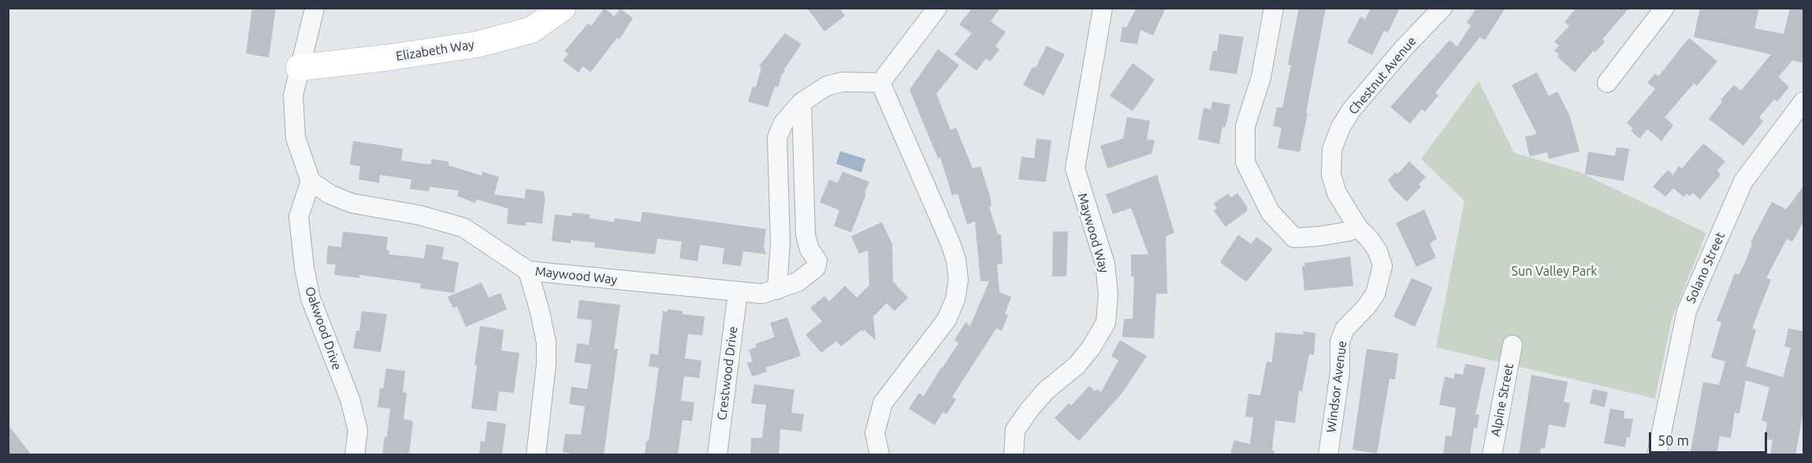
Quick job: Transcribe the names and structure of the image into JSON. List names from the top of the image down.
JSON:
{
  "streets": {
    "street": [
      "Elizabeth Way",
      "Chestnut Avenue",
      "Maywood Way",
      "Solano Street",
      "Oakwood Drive",
      "Crestwood Drive",
      "Windsor Avenue",
      "Alpine Street"
    ]
  },
  "crossings": [
    ["Chestnut Avenue", "Windsor Avenue"],
    ["Maywood Way", "Oakwood Drive"],
    ["Maywood Way", "Crestwood Drive"]
  ],
  "parks": ["Sun Valley Park"],
  "scale_bar": "50 m"
}
